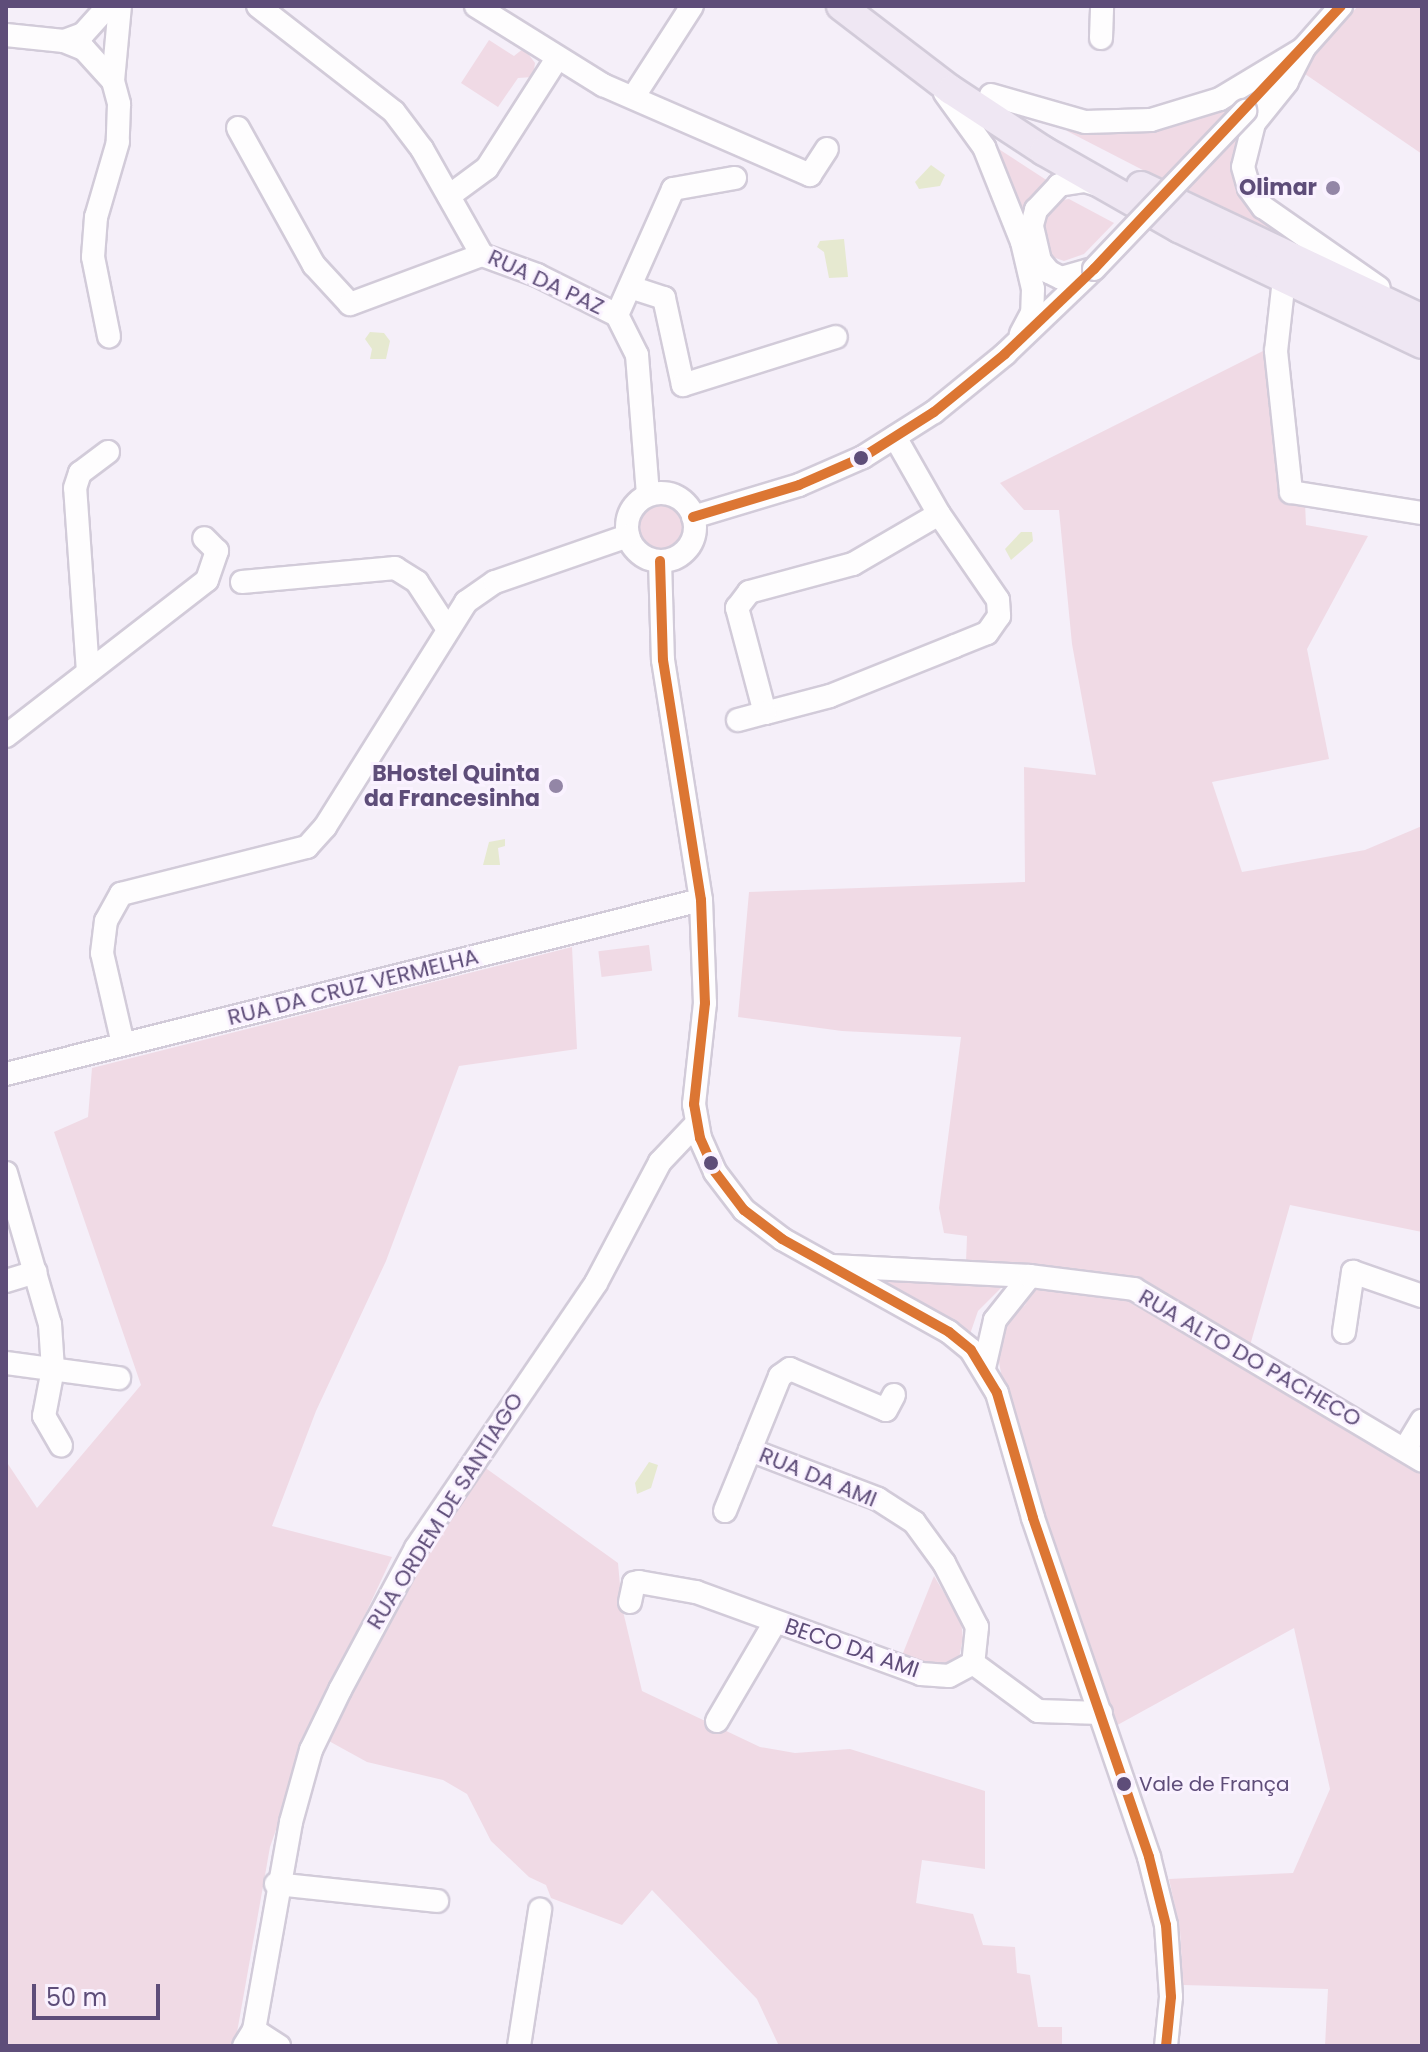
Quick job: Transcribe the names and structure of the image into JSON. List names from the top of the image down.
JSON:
{
  "streets": {
    "street": [
      "RUA DA PAZ",
      "RUA DA CRUZ VERMELHA",
      "RUA ALTO DO PACHECO",
      "RUA DA AMI",
      "RUA ORDEM DE SANTIAGO",
      "BECO DA AMI"
    ]
  },
  "crossings": [
    ["RUA DA AMI", "BECO DA AMI"]
  ],
  "places": ["Olimar", "BHostel Quinta da Francesinha", "Vale de França"],
  "scale_bar": "50 m"
}
